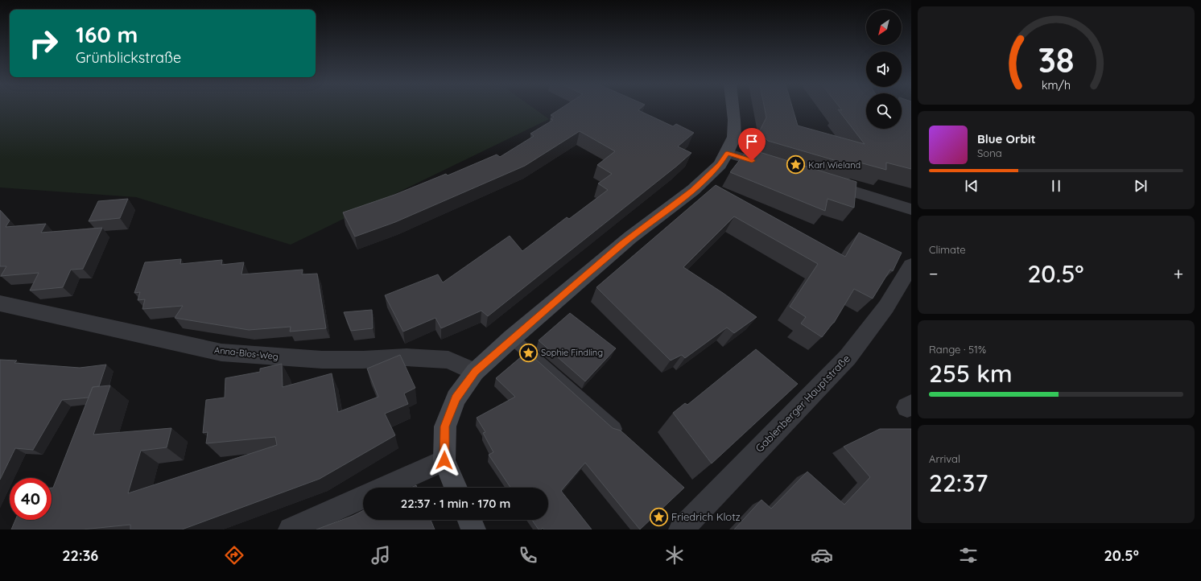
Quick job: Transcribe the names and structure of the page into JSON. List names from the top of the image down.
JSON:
{
  "streets": {
    "street": ["Anna-Blos-Weg", "Gablenberger Hauptstraße"]
  },
  "places": {
    "place": ["Karl Wieland", "Sophie Findling", "Friedrich Klotz"]
  },
  "north": "bottom left",
  "page": {
    "turn": ["160 m", "Grünblickstraße"],
    "song": ["Blue Orbit", "Sona"],
    "tile": [
      "Climate",
      ["Range · 51%", "255 km"],
      ["Arrival", "22:37"]
    ],
    "heat": ["−", "20.5°", "+"],
    "limit": "40",
    "trip": "22:37 · 1 min · 170 m",
    "tabs": ["22:36", "20.5°"],
    "gauge": ["38", "km/h"]
  }
}
